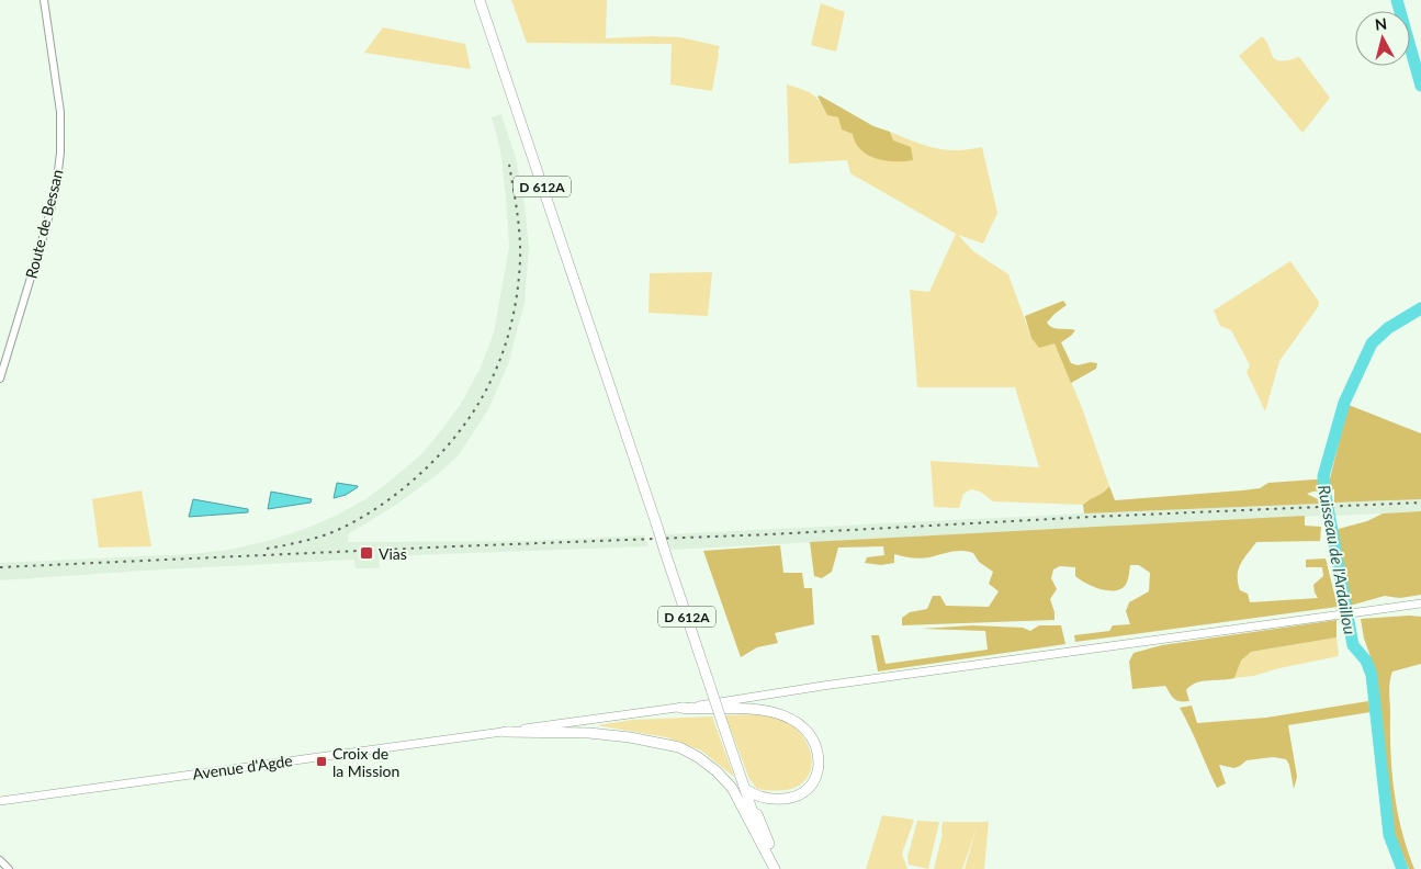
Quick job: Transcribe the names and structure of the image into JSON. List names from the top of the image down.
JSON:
{
  "streets": {
    "highway": ["D 612A"],
    "main road": ["Avenue d'Agde"],
    "street": ["Route de Bessan"]
  },
  "water": ["Ruisseau de l'Ardaillou"],
  "places": {
    "transit": ["Vias", "Croix de la Mission"]
  },
  "north": "top"
}
